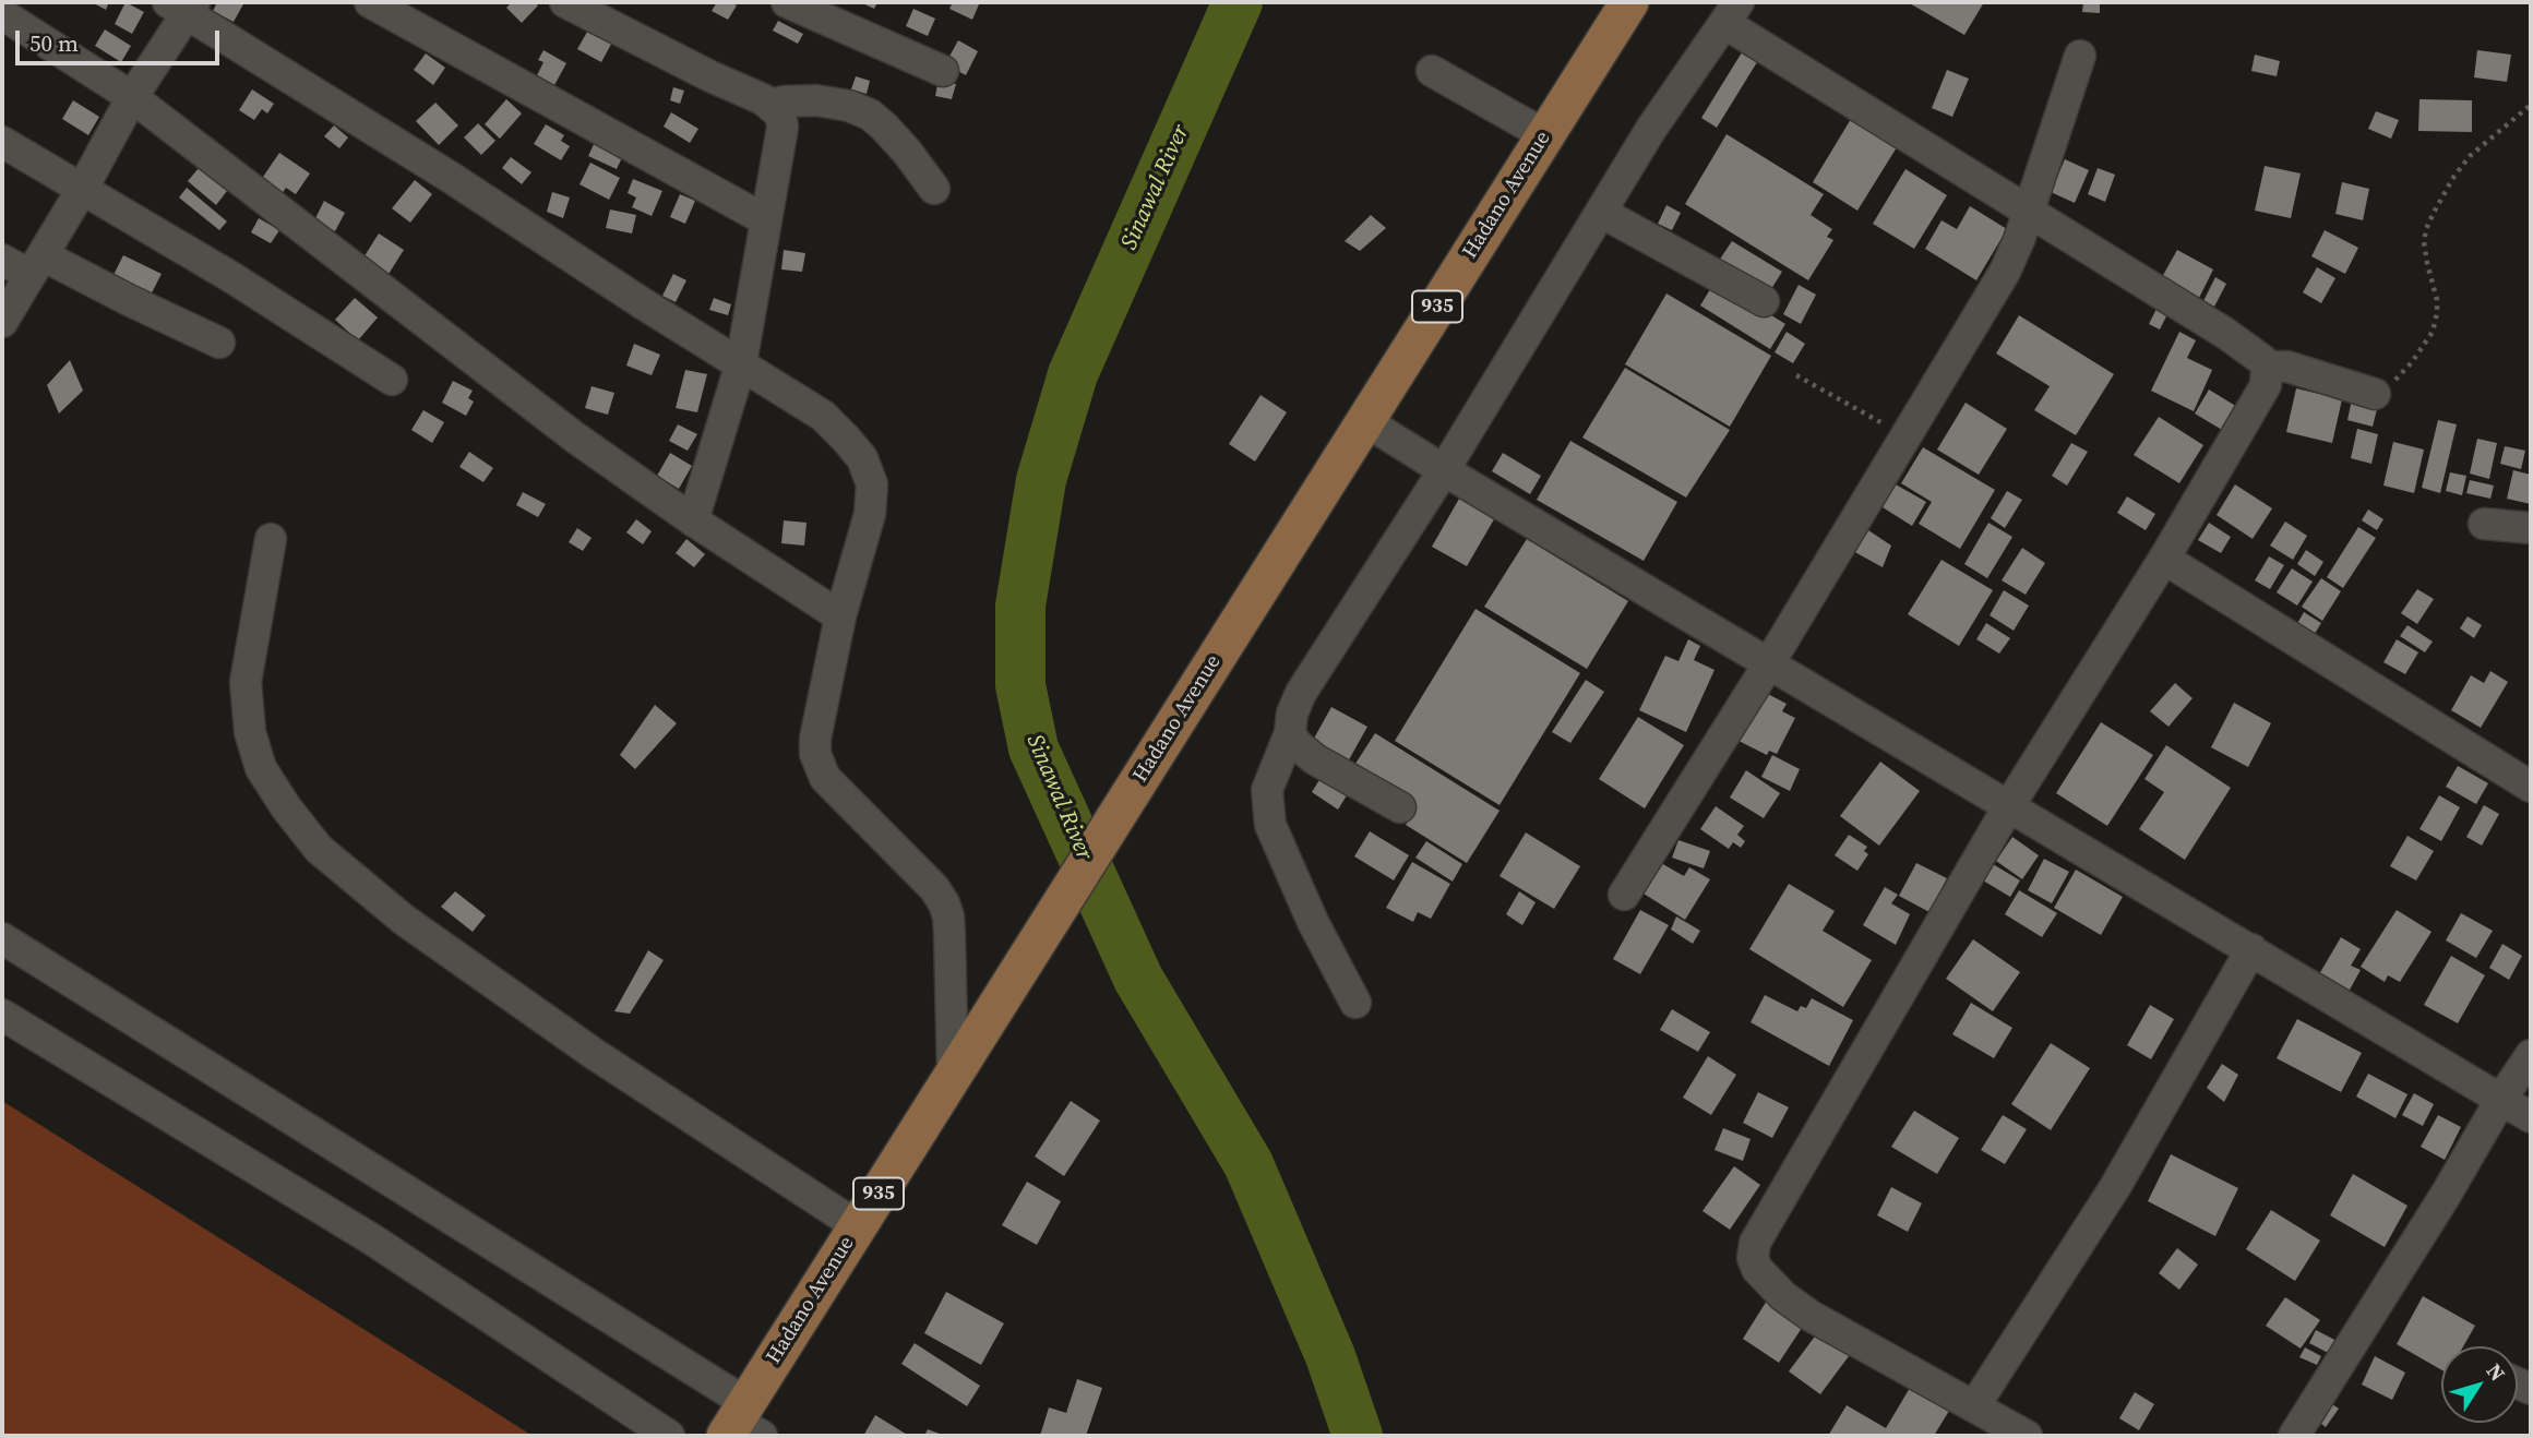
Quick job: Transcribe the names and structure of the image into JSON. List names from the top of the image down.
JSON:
{
  "streets": {
    "main road": ["Hadano Avenue", "935"]
  },
  "water": ["Sinawal River"],
  "scale_bar": "50 m",
  "north": "top right"
}
